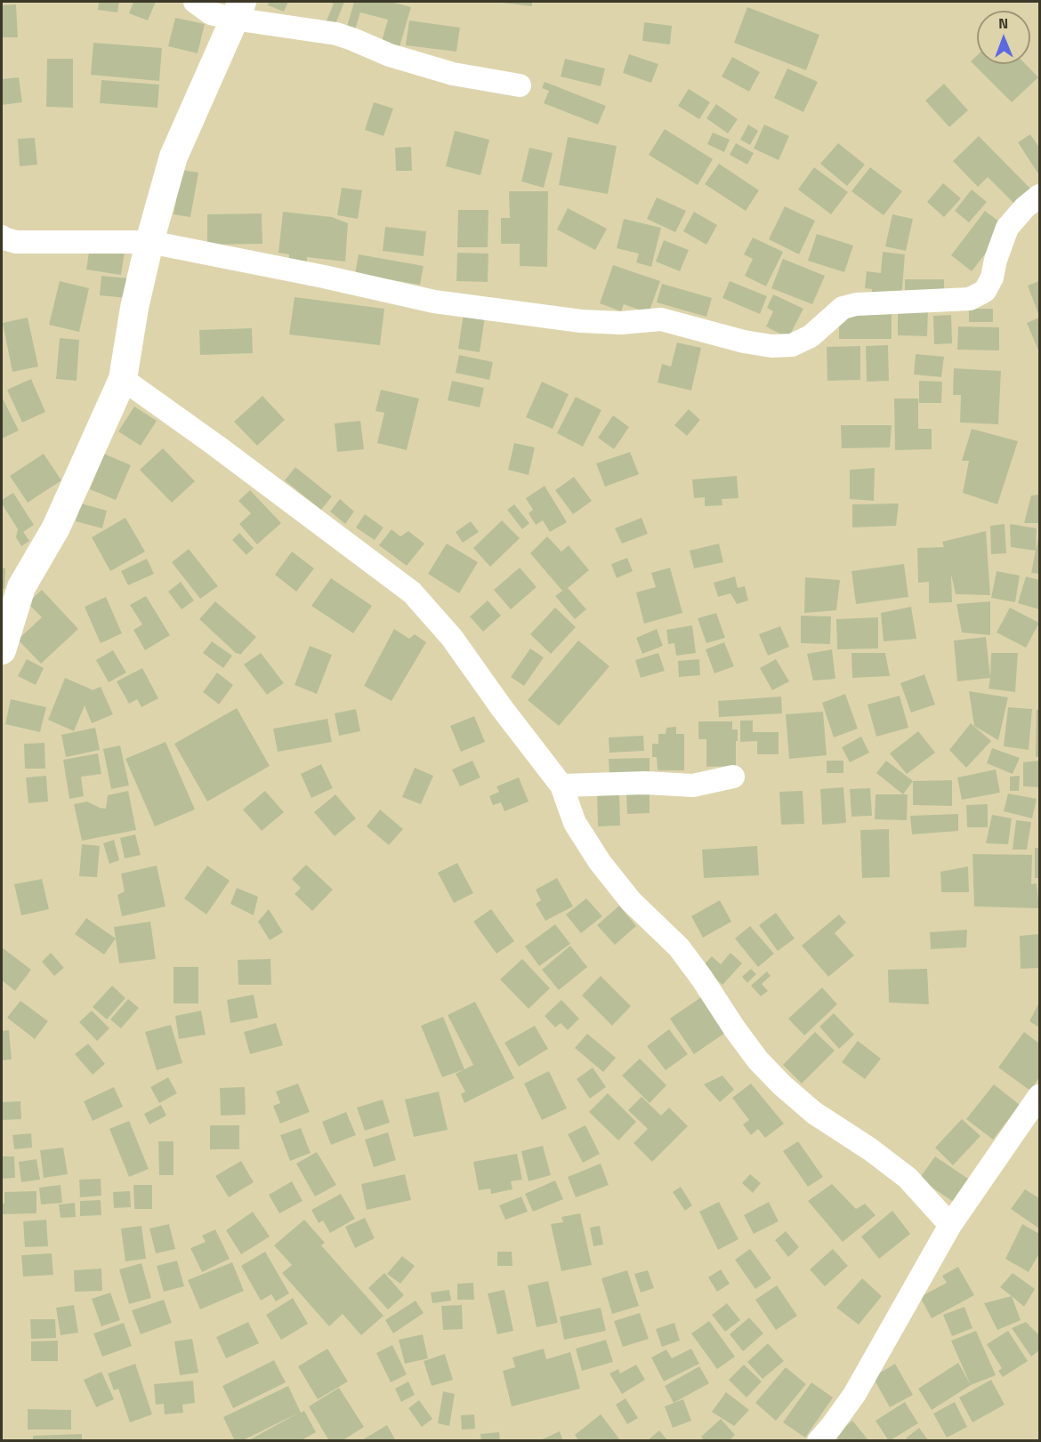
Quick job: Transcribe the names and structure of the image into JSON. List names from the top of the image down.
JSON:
{
  "north": "top"
}
